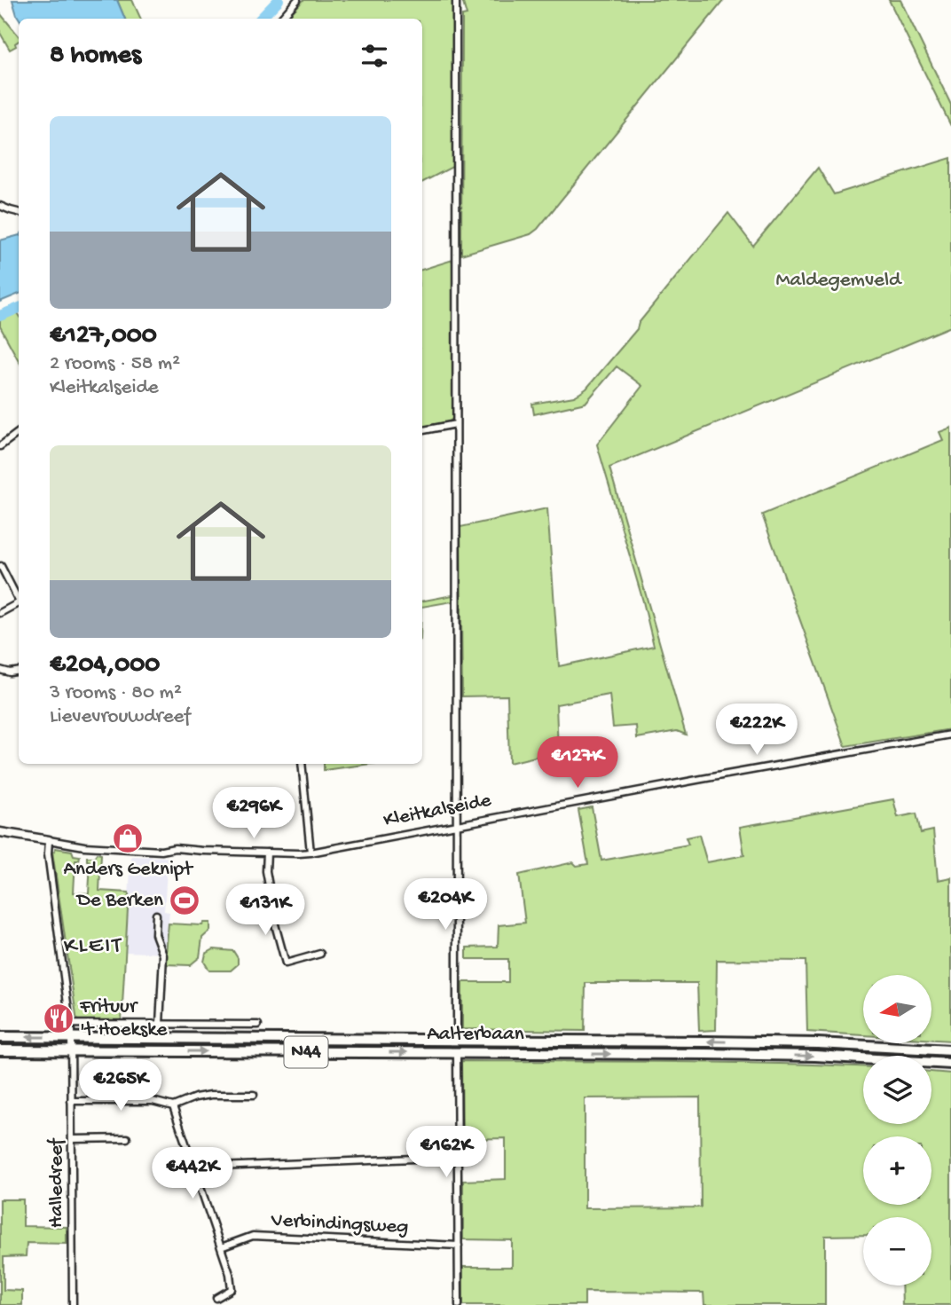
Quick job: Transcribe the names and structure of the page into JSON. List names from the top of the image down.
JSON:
{
  "streets": {
    "highway": ["Aalterbaan", "N44"],
    "street": ["Kleitkalseide", "Halledreef", "Verbindingsweg"]
  },
  "crossings": [
    ["Kleitkalseide", "Halledreef"],
    ["Aalterbaan", "Halledreef"]
  ],
  "districts": ["KLEIT"],
  "parks": ["Maldegemveld"],
  "places": {
    "shop": ["Anders Geknipt"],
    "sports": ["De Berken"],
    "restaurant": ["Frituur 't Hoekske"]
  },
  "north": "left",
  "page": {
    "heading": "8 homes",
    "list": [
      {
        "name": "€127,000",
        "note": "2 rooms · 58 m² · Kleitkalseide"
      },
      {
        "name": "€204,000",
        "note": "3 rooms · 80 m² · Lievevrouwdreef"
      }
    ],
    "price": [
      "€222K",
      "€127K",
      "€296K",
      "€204K",
      "€131K",
      "€265K",
      "€162K",
      "€442K"
    ],
    "map_buttons": ["+", "−"]
  }
}
